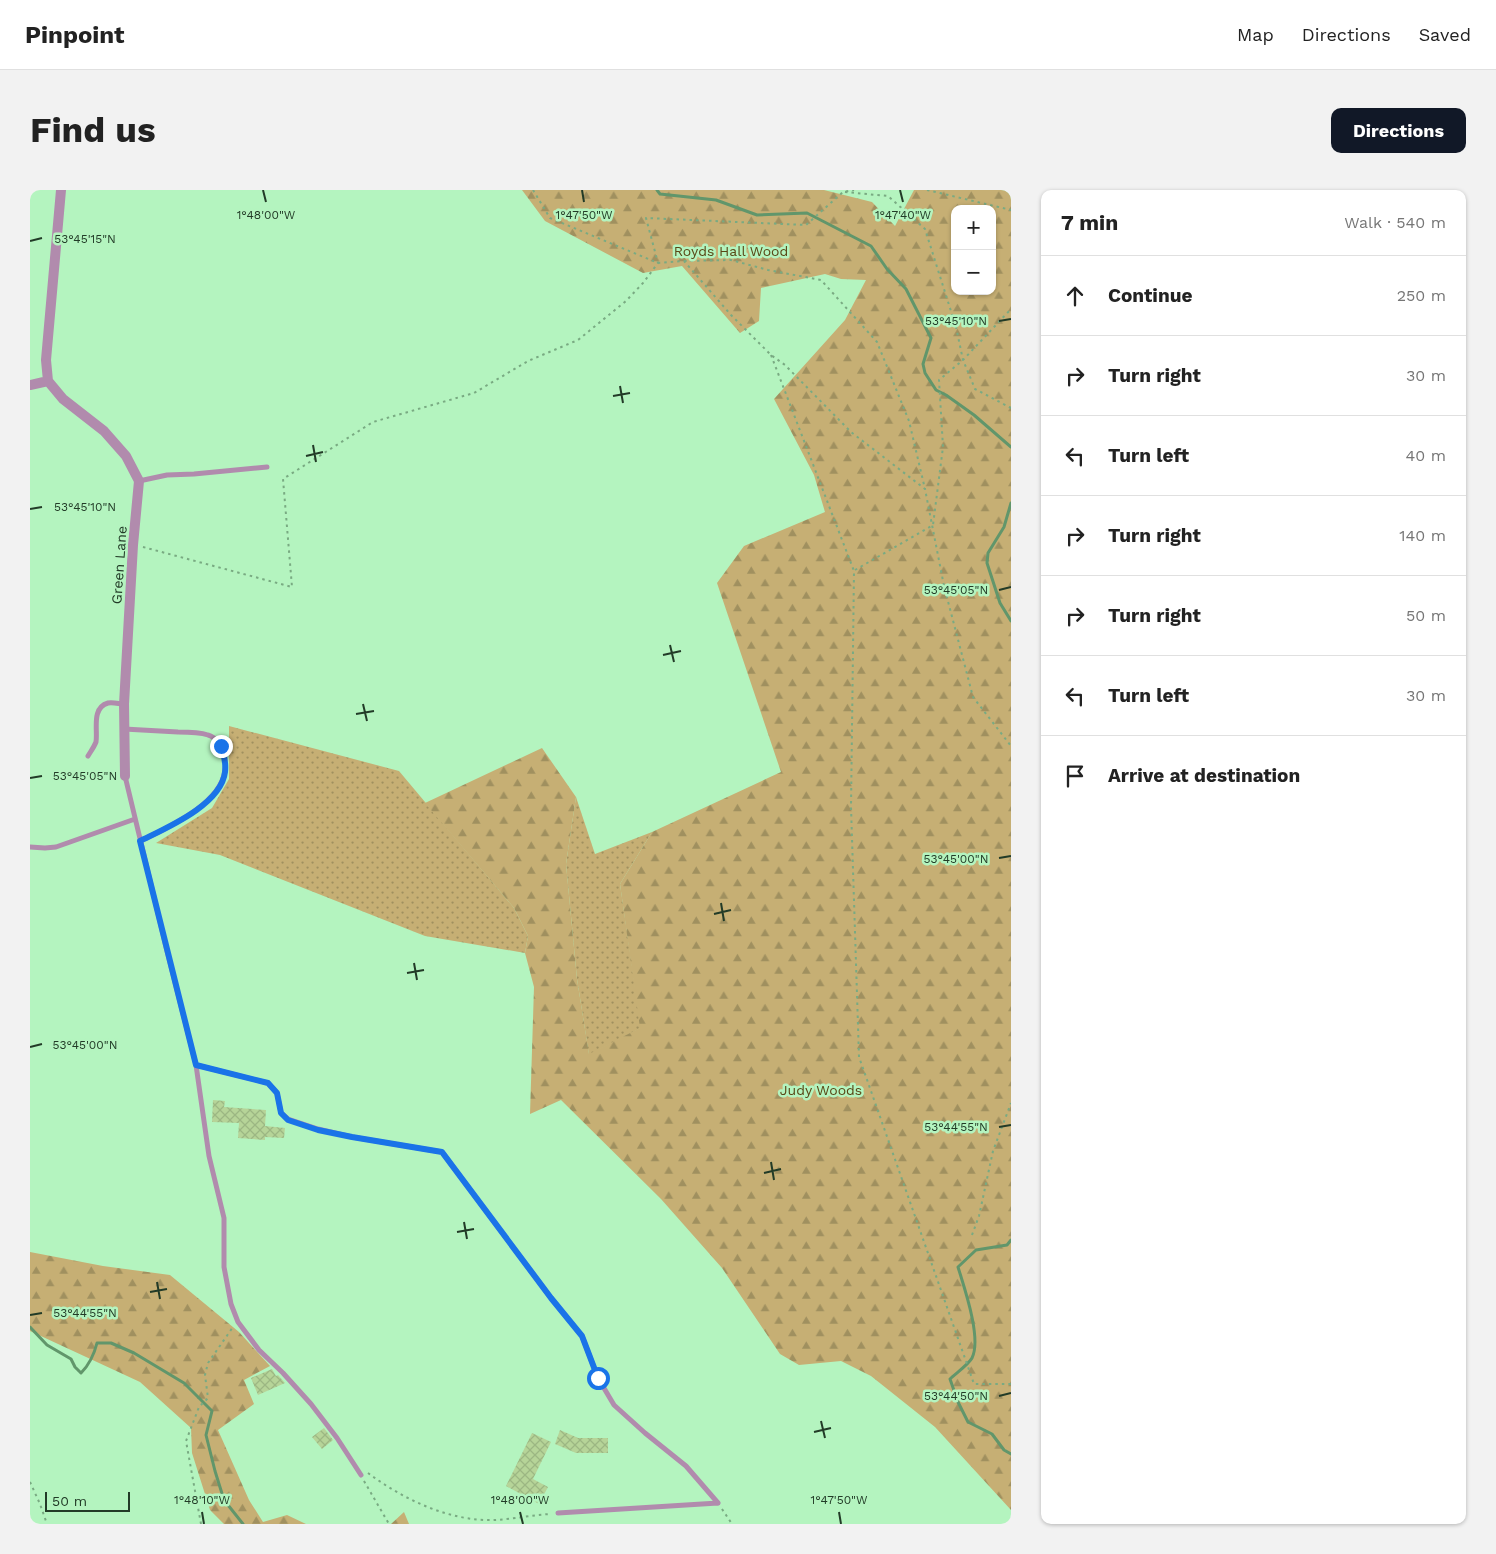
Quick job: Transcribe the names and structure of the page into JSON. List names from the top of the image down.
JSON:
{
  "streets": {
    "street": ["Green Lane"]
  },
  "parks": ["Royds Hall Wood", "Judy Woods"],
  "scale_bar": "50 m",
  "page": {
    "header": "Pinpoint",
    "nav": ["Map", "Directions", "Saved"],
    "buttons": "Directions",
    "title": "Find us",
    "heading": ["7 min", "Walk · 540 m"],
    "map_buttons": ["+", "−"],
    "list": [
      ["Continue", "250 m"],
      ["Turn right", "30 m"],
      ["Turn left", "40 m"],
      ["Turn right", "140 m"],
      ["Turn right", "50 m"],
      ["Turn left", "30 m"],
      "Arrive at destination"
    ],
    "scale": "50 m"
  },
  "coordinates": [
    "1°48'00\"W",
    "1°47'50\"W",
    "1°47'40\"W",
    "53°45'15\"N",
    "53°45'10\"N",
    "53°45'05\"N",
    "53°45'00\"N",
    "53°44'55\"N",
    "53°44'50\"N",
    "1°48'10\"W"
  ]
}
